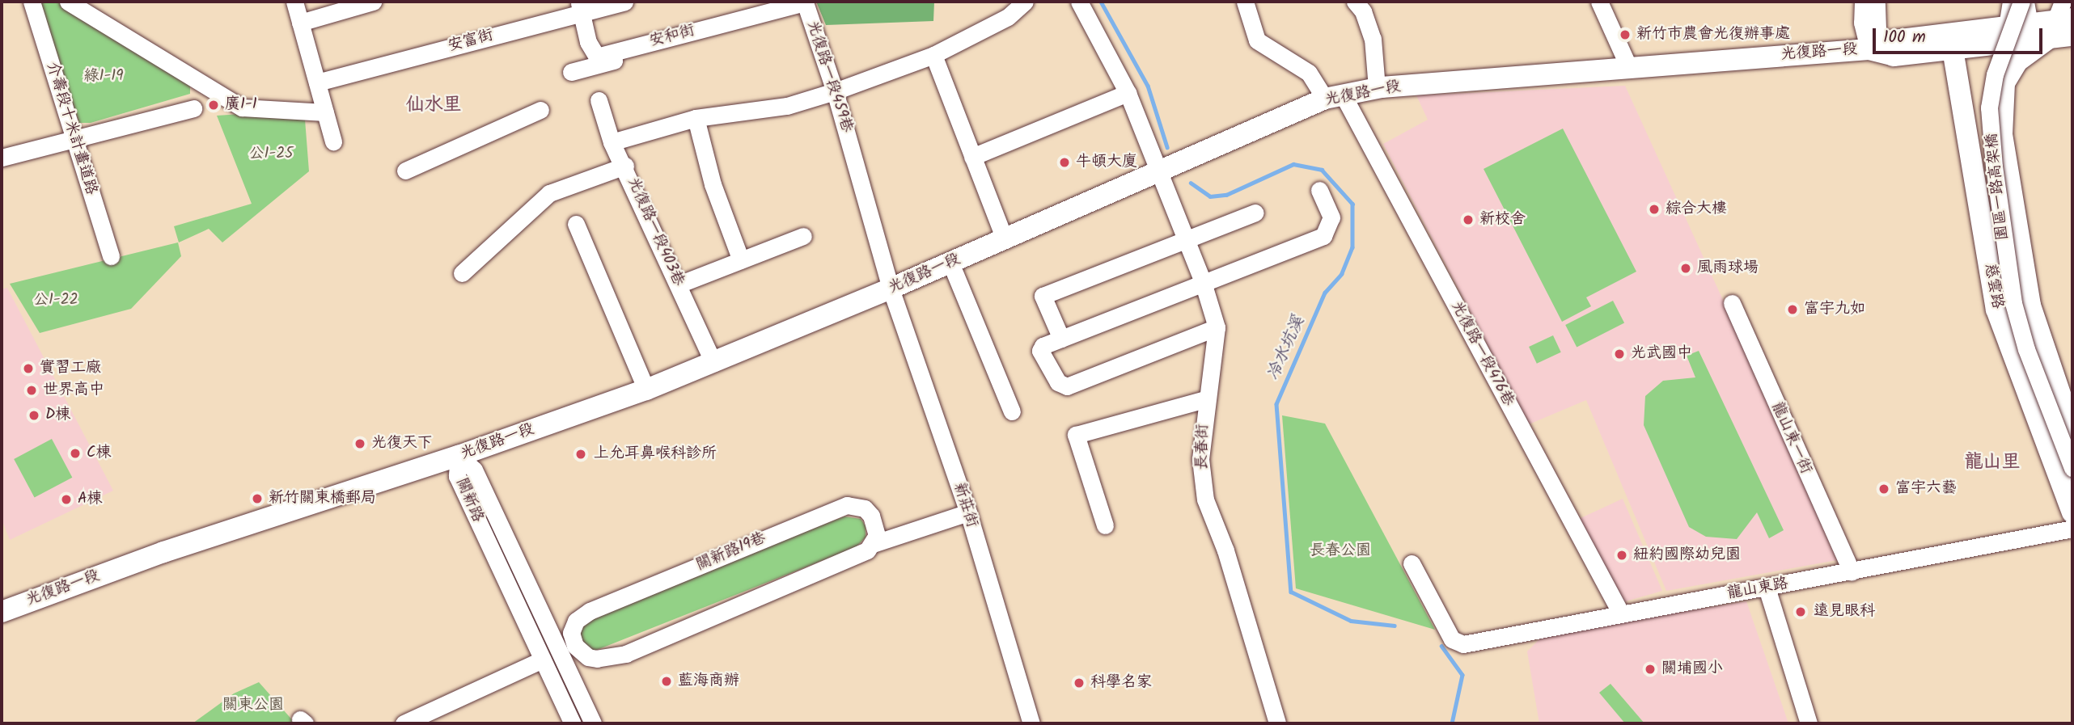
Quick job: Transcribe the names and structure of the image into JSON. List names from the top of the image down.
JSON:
{
  "streets": {
    "main road": ["光復路一段", "慈雲路"],
    "street": [
      "安和街",
      "安富街",
      "光復路一段459巷",
      "介壽段十米計畫道路",
      "園區一路高架橋",
      "光復路一段403巷",
      "光復路一段476巷",
      "龍山東一街",
      "長春街",
      "關新路",
      "新莊街",
      "關新路19巷",
      "龍山東路"
    ]
  },
  "crossings": [
    ["安和街", "安富街"],
    ["安和街", "光復路一段459巷"],
    ["光復路一段", "光復路一段459巷"],
    ["光復路一段", "光復路一段403巷"],
    ["光復路一段", "慈雲路"],
    ["光復路一段", "光復路一段476巷"],
    ["光復路一段", "長春街"],
    ["光復路一段", "關新路"],
    ["光復路一段", "新莊街"],
    ["光復路一段459巷", "新莊街"],
    ["光復路一段476巷", "龍山東路"],
    ["龍山東一街", "龍山東路"],
    ["關新路", "關新路19巷"]
  ],
  "districts": ["仙水里", "龍山里"],
  "water": ["冷水坑溪"],
  "parks": [
    "綠1-19",
    "公1-25",
    "公1-22",
    "長春公園",
    "關東公園"
  ],
  "places": [
    "新竹市農會光復辦事處",
    "廣1-1",
    "牛頓大廈",
    "綜合大樓",
    "新校舍",
    "風雨球場",
    "富宇九如",
    "光武國中",
    "實習工廠",
    "世界高中",
    "D棟",
    "光復天下",
    "C棟",
    "上允耳鼻喉科診所",
    "富宇六藝",
    "新竹關東橋郵局",
    "A棟",
    "紐約國際幼兒園",
    "遠見眼科",
    "關埔國小",
    "藍海商辦",
    "科學名家"
  ],
  "scale_bar": "100 m"
}
